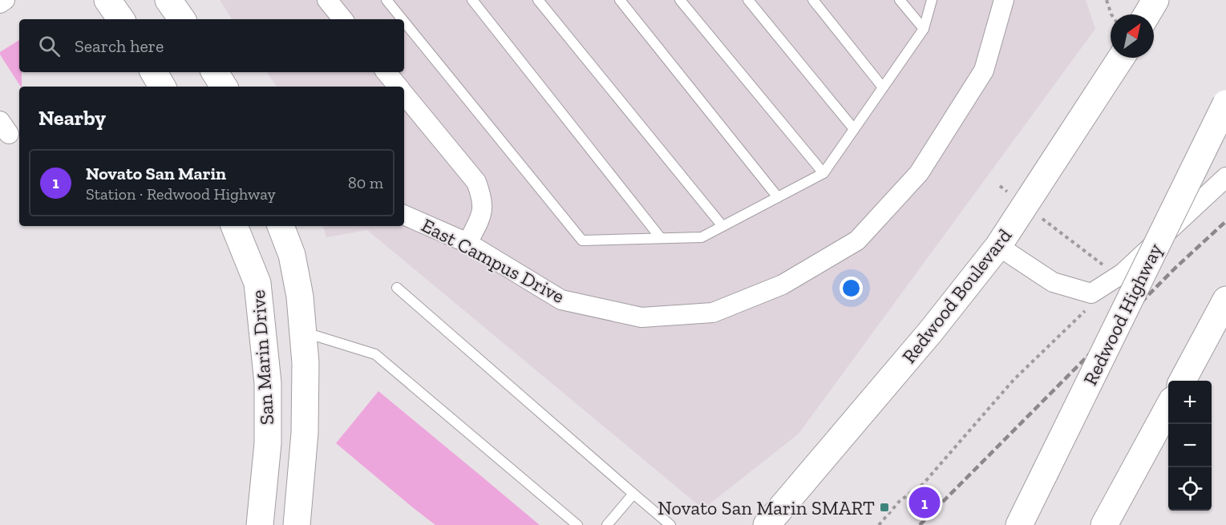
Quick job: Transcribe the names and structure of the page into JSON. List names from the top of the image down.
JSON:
{
  "streets": {
    "main road": ["Redwood Boulevard", "Redwood Highway", "San Marin Drive"],
    "street": ["East Campus Drive"]
  },
  "places": {
    "transit": ["Novato San Marin SMART"]
  },
  "north": "top right",
  "page": {
    "search": "Search here",
    "heading": "Nearby",
    "list": [
      {
        "mark": "1",
        "name": "Novato San Marin",
        "note": "Station · Redwood Highway",
        "value": "80 m"
      }
    ],
    "map_buttons": ["+", "−"],
    "pins": "1"
  }
}
